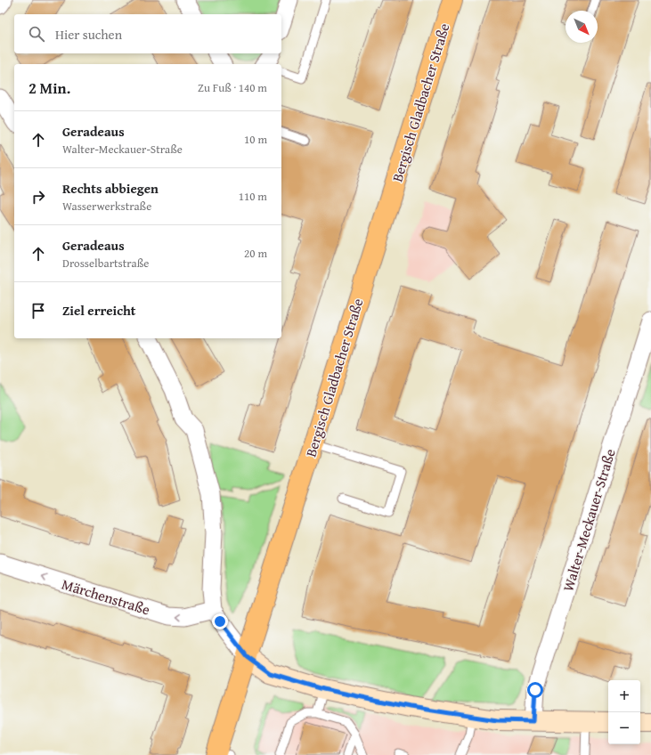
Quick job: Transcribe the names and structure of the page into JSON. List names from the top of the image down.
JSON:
{
  "streets": {
    "main road": ["Bergisch Gladbacher Straße"],
    "street": ["Walter-Meckauer-Straße", "Märchenstraße"]
  },
  "one_way": ["Märchenstraße"],
  "north": "bottom right",
  "page": {
    "search": "Hier suchen",
    "heading": ["2 Min.", "Zu Fuß · 140 m"],
    "list": [
      ["Geradeaus", "Walter-Meckauer-Straße", "10 m"],
      ["Rechts abbiegen", "Wasserwerkstraße", "110 m"],
      ["Geradeaus", "Drosselbartstraße", "20 m"],
      "Ziel erreicht"
    ],
    "map_buttons": ["+", "−"]
  }
}
